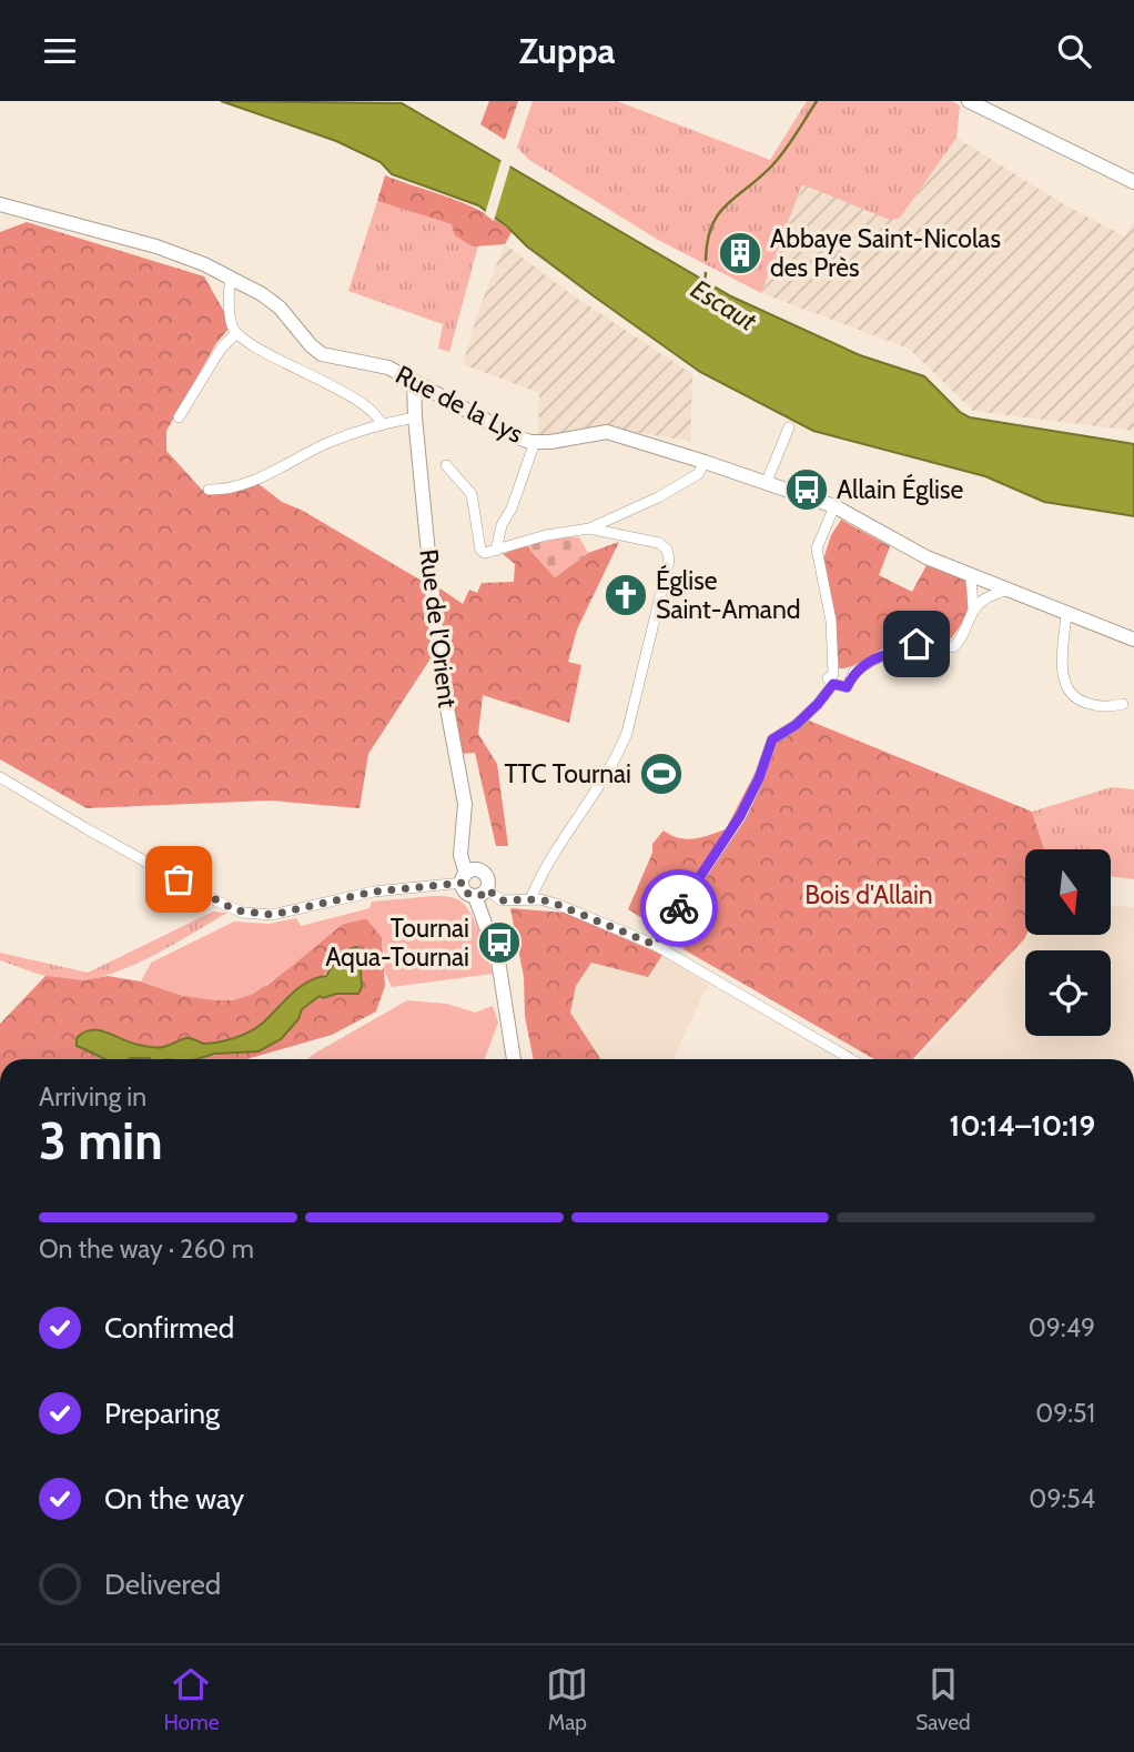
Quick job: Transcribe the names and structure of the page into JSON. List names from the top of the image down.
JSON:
{
  "streets": {
    "main road": ["Rue de la Lys", "Rue de l'Orient"]
  },
  "crossings": [
    ["Rue de la Lys", "Rue de l'Orient"]
  ],
  "water": ["Escaut"],
  "parks": ["Bois d'Allain"],
  "places": {
    "building": ["Abbaye Saint-Nicolas des Près"],
    "bus stop": ["Allain Église", "Tournai Aqua-Tournai"],
    "church": ["Église Saint-Amand"],
    "sports": ["TTC Tournai"]
  },
  "north": "bottom",
  "page": {
    "header": "Zuppa",
    "heading": ["3 min", "Arriving in", "10:14–10:19"],
    "bar": "On the way · 260 m",
    "list": [
      ["Confirmed", "09:49"],
      ["Preparing", "09:51"],
      ["On the way", "09:54"],
      "Delivered"
    ],
    "tabs": ["Home", "Map", "Saved"]
  }
}
